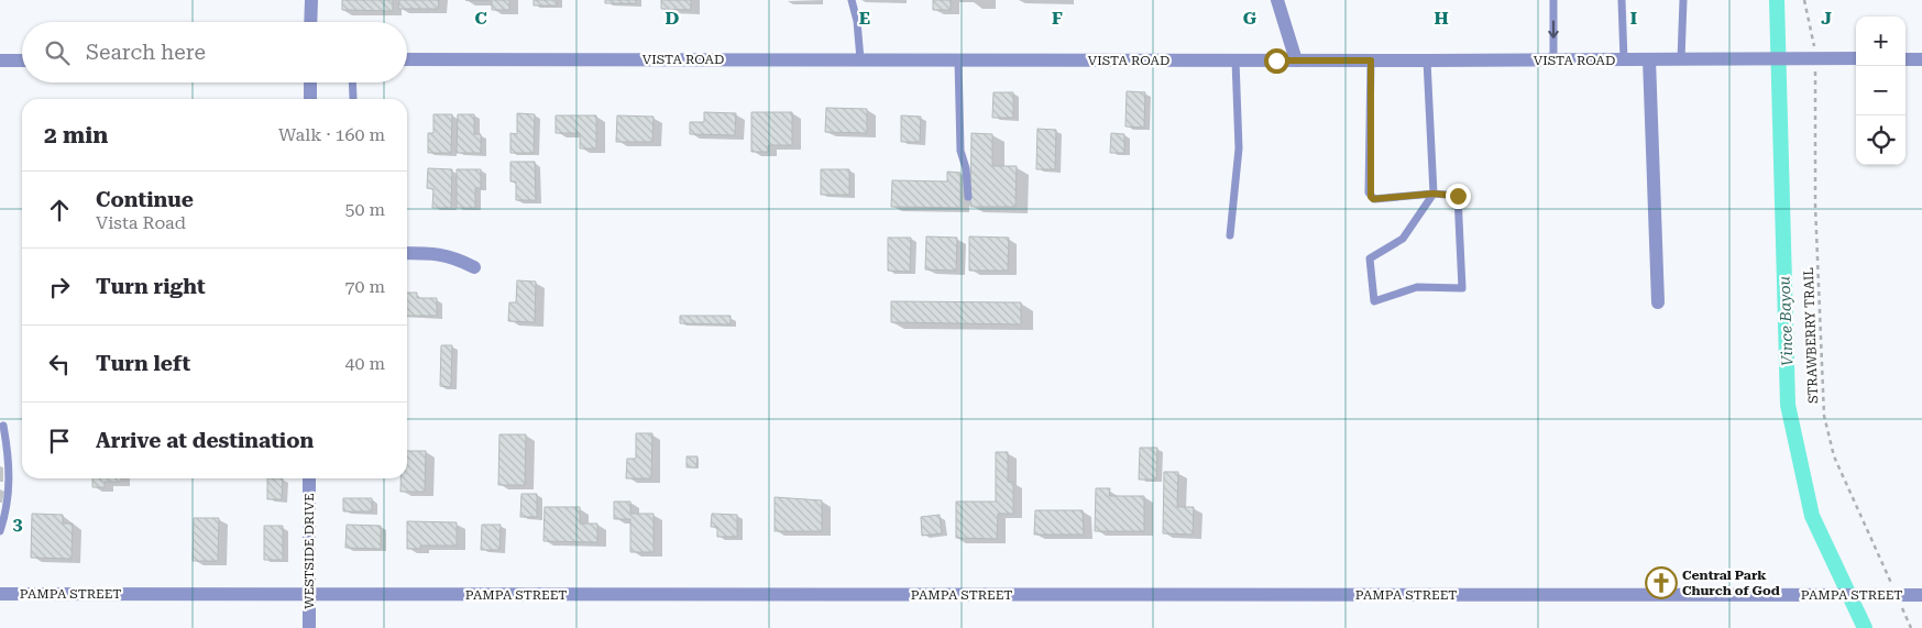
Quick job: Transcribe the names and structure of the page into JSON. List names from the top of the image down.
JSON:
{
  "streets": {
    "street": ["VISTA ROAD", "WESTSIDE DRIVE", "PAMPA STREET"],
    "path": ["STRAWBERRY TRAIL"]
  },
  "crossings": [
    ["STRAWBERRY TRAIL", "PAMPA STREET"],
    ["WESTSIDE DRIVE", "PAMPA STREET"]
  ],
  "water": ["Vince Bayou"],
  "places": {
    "church": ["Central Park Church of God"]
  },
  "page": {
    "map_buttons": ["+", "−"],
    "search": "Search here",
    "heading": ["2 min", "Walk · 160 m"],
    "list": [
      ["Continue", "Vista Road", "50 m"],
      ["Turn right", "70 m"],
      ["Turn left", "40 m"],
      "Arrive at destination"
    ]
  },
  "grid": {
    "columns": [
      "C",
      "D",
      "E",
      "F",
      "G",
      "H",
      "I",
      "J"
    ],
    "rows": ["3"]
  }
}
